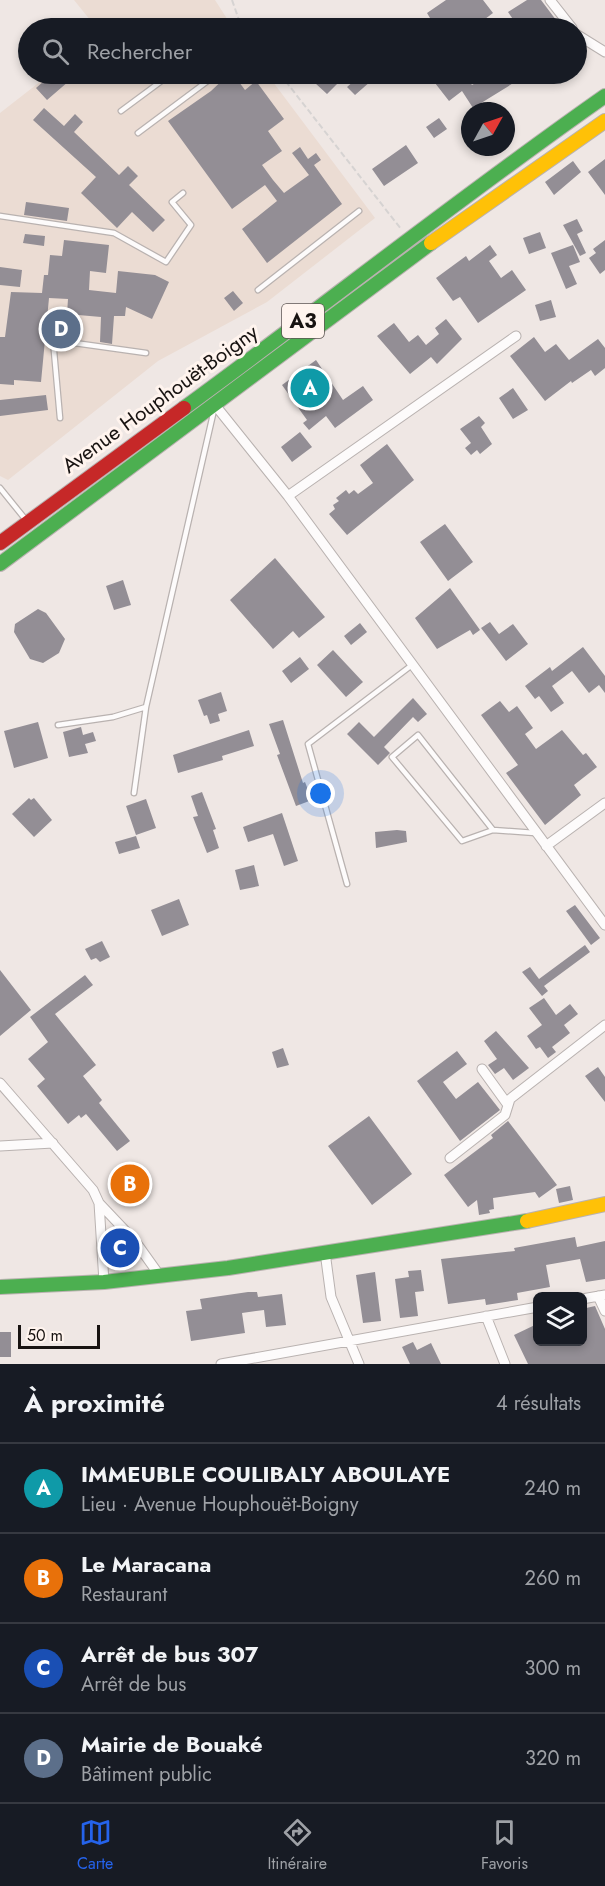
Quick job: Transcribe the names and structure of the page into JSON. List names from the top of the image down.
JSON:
{
  "streets": {
    "main road": ["A3", "Avenue Houphouët-Boigny"]
  },
  "scale_bar": "50 m",
  "north": "top right",
  "page": {
    "search": "Rechercher",
    "pins": [
      "D",
      "A",
      "B",
      "C"
    ],
    "scale": "50 m",
    "heading": ["À proximité", "4 résultats"],
    "list": [
      {
        "mark": "A",
        "name": "IMMEUBLE COULIBALY ABOULAYE",
        "note": "Lieu · Avenue Houphouët-Boigny",
        "value": "240 m"
      },
      {
        "mark": "B",
        "name": "Le Maracana",
        "note": "Restaurant",
        "value": "260 m"
      },
      {
        "mark": "C",
        "name": "Arrêt de bus 307",
        "note": "Arrêt de bus",
        "value": "300 m"
      },
      {
        "mark": "D",
        "name": "Mairie de Bouaké",
        "note": "Bâtiment public",
        "value": "320 m"
      }
    ],
    "nav": ["Carte", "Itinéraire", "Favoris"]
  }
}
